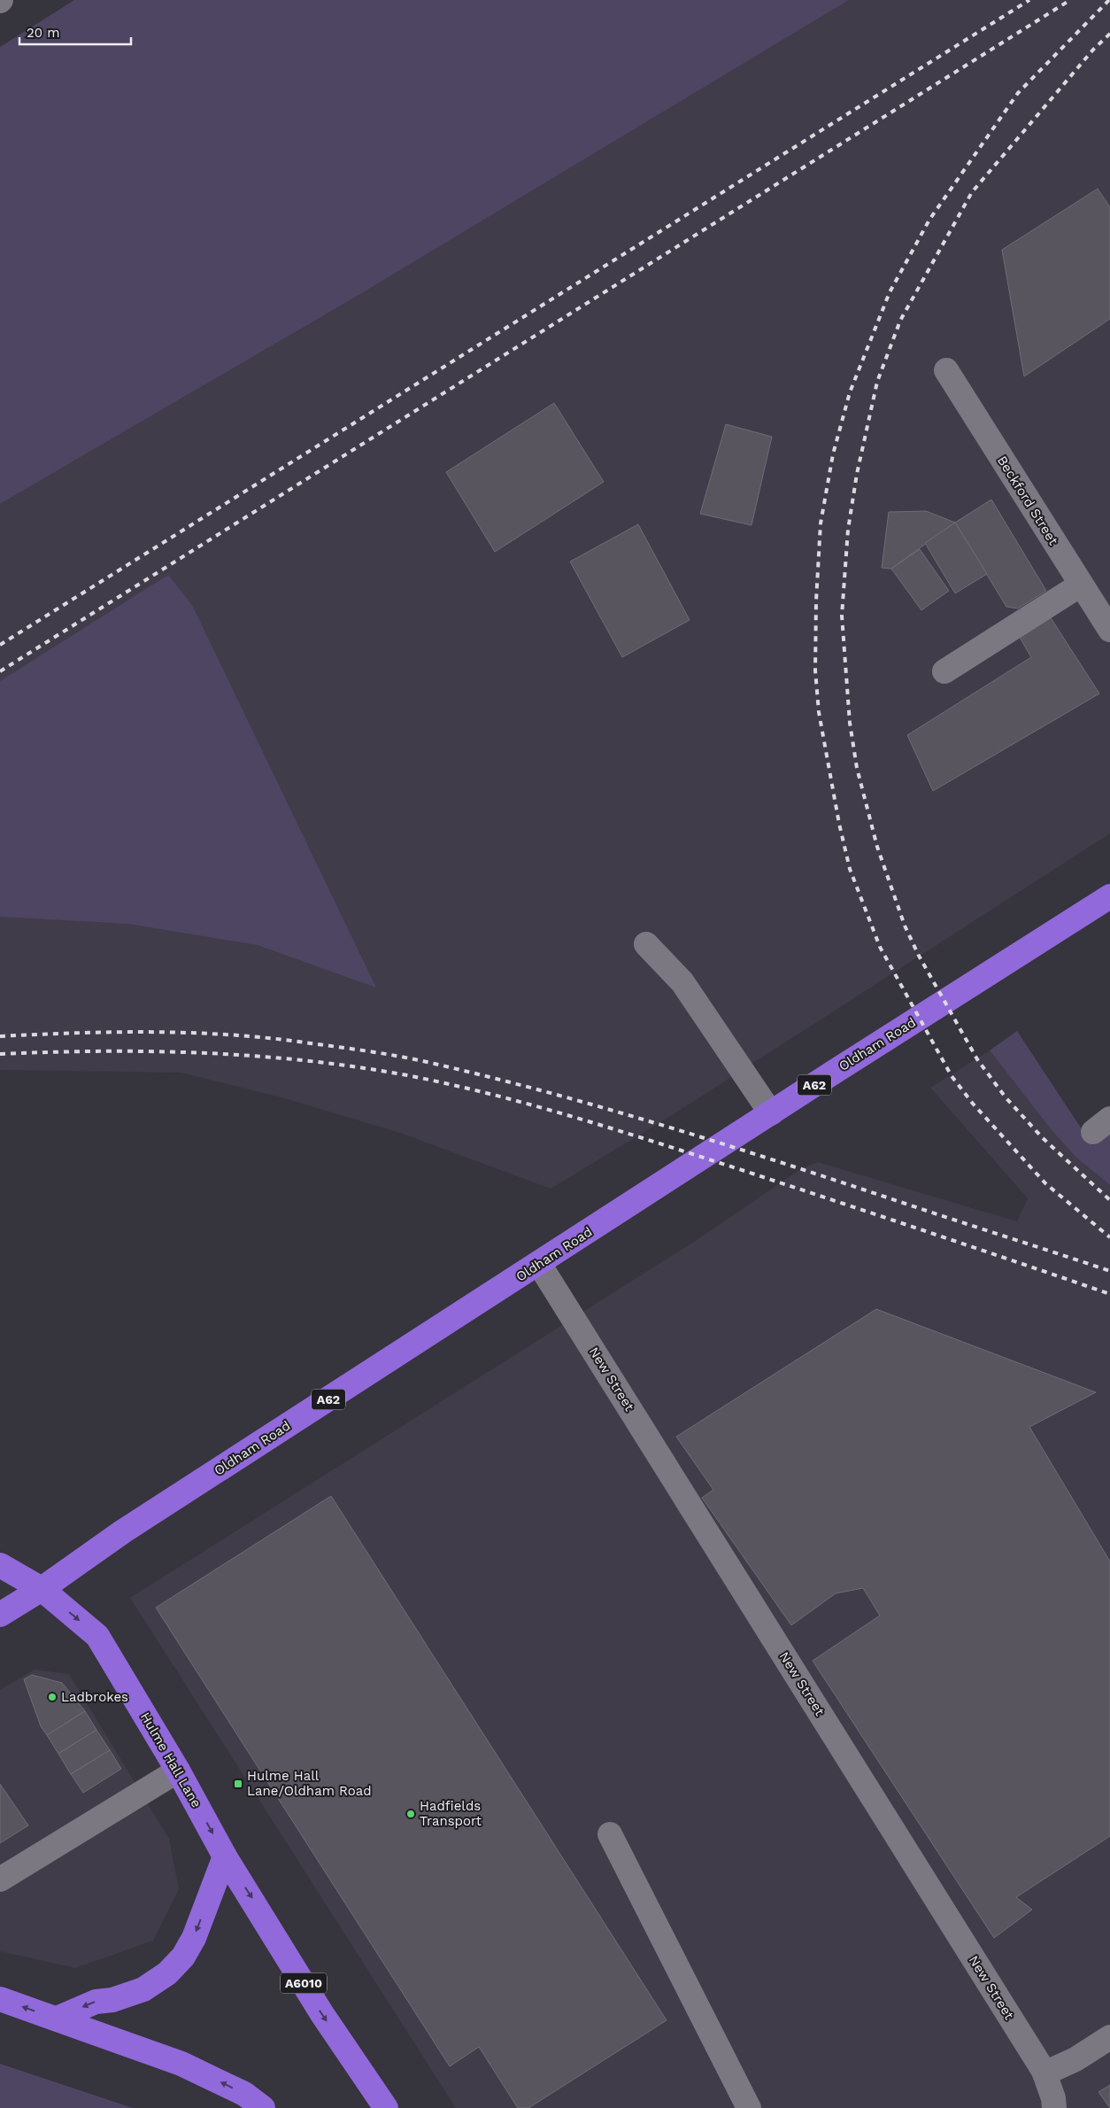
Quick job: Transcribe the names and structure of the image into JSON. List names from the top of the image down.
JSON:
{
  "streets": {
    "highway": [
      "Oldham Road",
      "A62",
      "Hulme Hall Lane",
      "A6010"
    ],
    "street": ["Beckford Street", "New Street"]
  },
  "crossings": [
    ["Oldham Road", "New Street"],
    ["Oldham Road", "Hulme Hall Lane"],
    ["Oldham Road", "A6010"],
    ["Hulme Hall Lane", "A6010"]
  ],
  "one_way": ["Hulme Hall Lane"],
  "places": {
    "other": ["Ladbrokes", "Hadfields Transport"],
    "transit": ["Hulme Hall Lane/Oldham Road"]
  },
  "scale_bar": "20 m"
}
